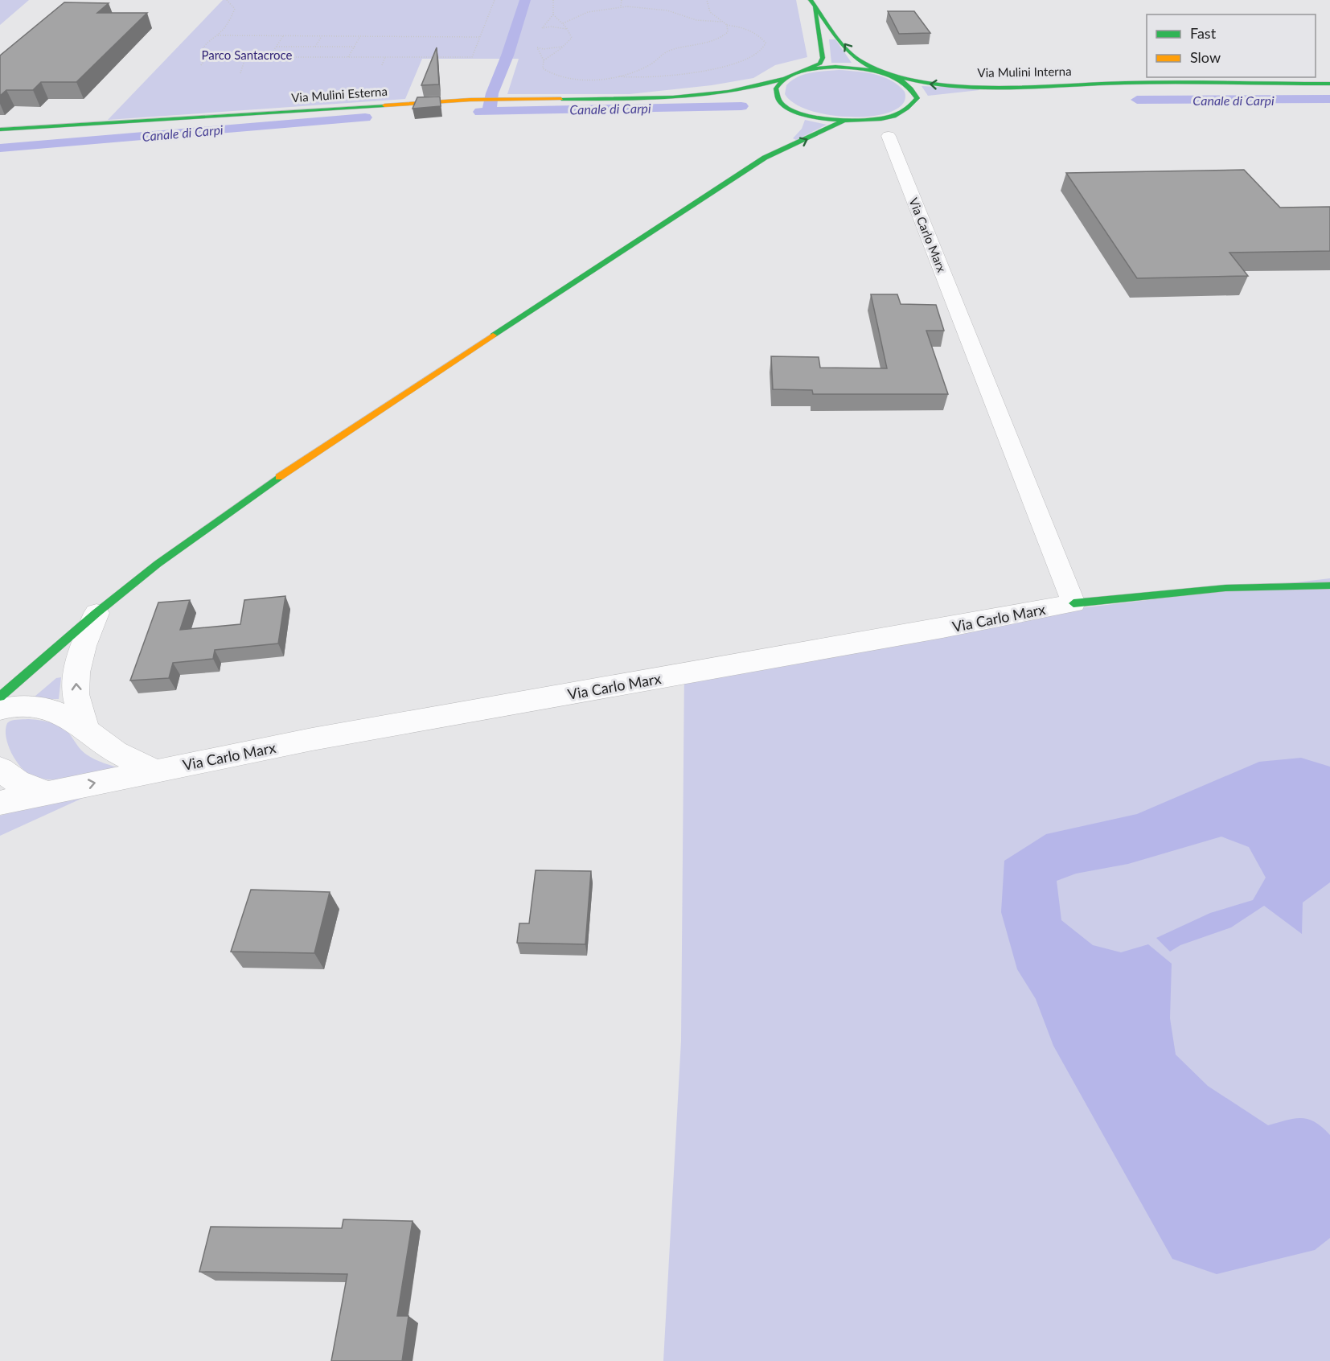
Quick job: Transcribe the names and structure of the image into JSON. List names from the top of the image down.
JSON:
{
  "streets": {
    "main road": ["Via Mulini Interna", "Via Mulini Esterna", "Via Carlo Marx"]
  },
  "water": ["Canale di Carpi"],
  "parks": ["Parco Santacroce"],
  "legend": ["Fast", "Slow"]
}
